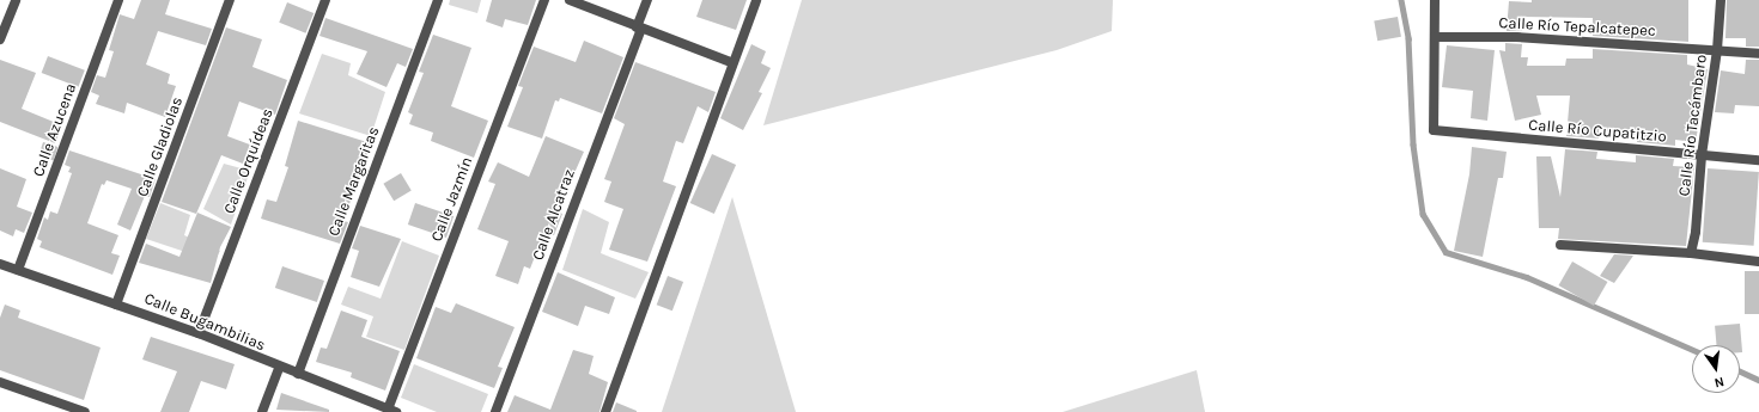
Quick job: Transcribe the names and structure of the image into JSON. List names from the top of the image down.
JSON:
{
  "streets": {
    "street": [
      "Calle Río Tepalcatepec",
      "Calle Río Tacámbaro",
      "Calle Azucena",
      "Calle Río Cupatitzio",
      "Calle Gladiolas",
      "Calle Orquídeas",
      "Calle Margaritas",
      "Calle Jazmín",
      "Calle Alcatraz",
      "Calle Bugambilias"
    ]
  },
  "crossings": [
    ["Calle Río Tepalcatepec", "Calle Río Tacámbaro"],
    ["Calle Río Tepalcatepec", "Calle Río Cupatitzio"],
    ["Calle Río Tacámbaro", "Calle Río Cupatitzio"],
    ["Calle Azucena", "Calle Bugambilias"],
    ["Calle Gladiolas", "Calle Bugambilias"],
    ["Calle Orquídeas", "Calle Bugambilias"],
    ["Calle Margaritas", "Calle Bugambilias"],
    ["Calle Jazmín", "Calle Bugambilias"]
  ],
  "north": "bottom"
}
